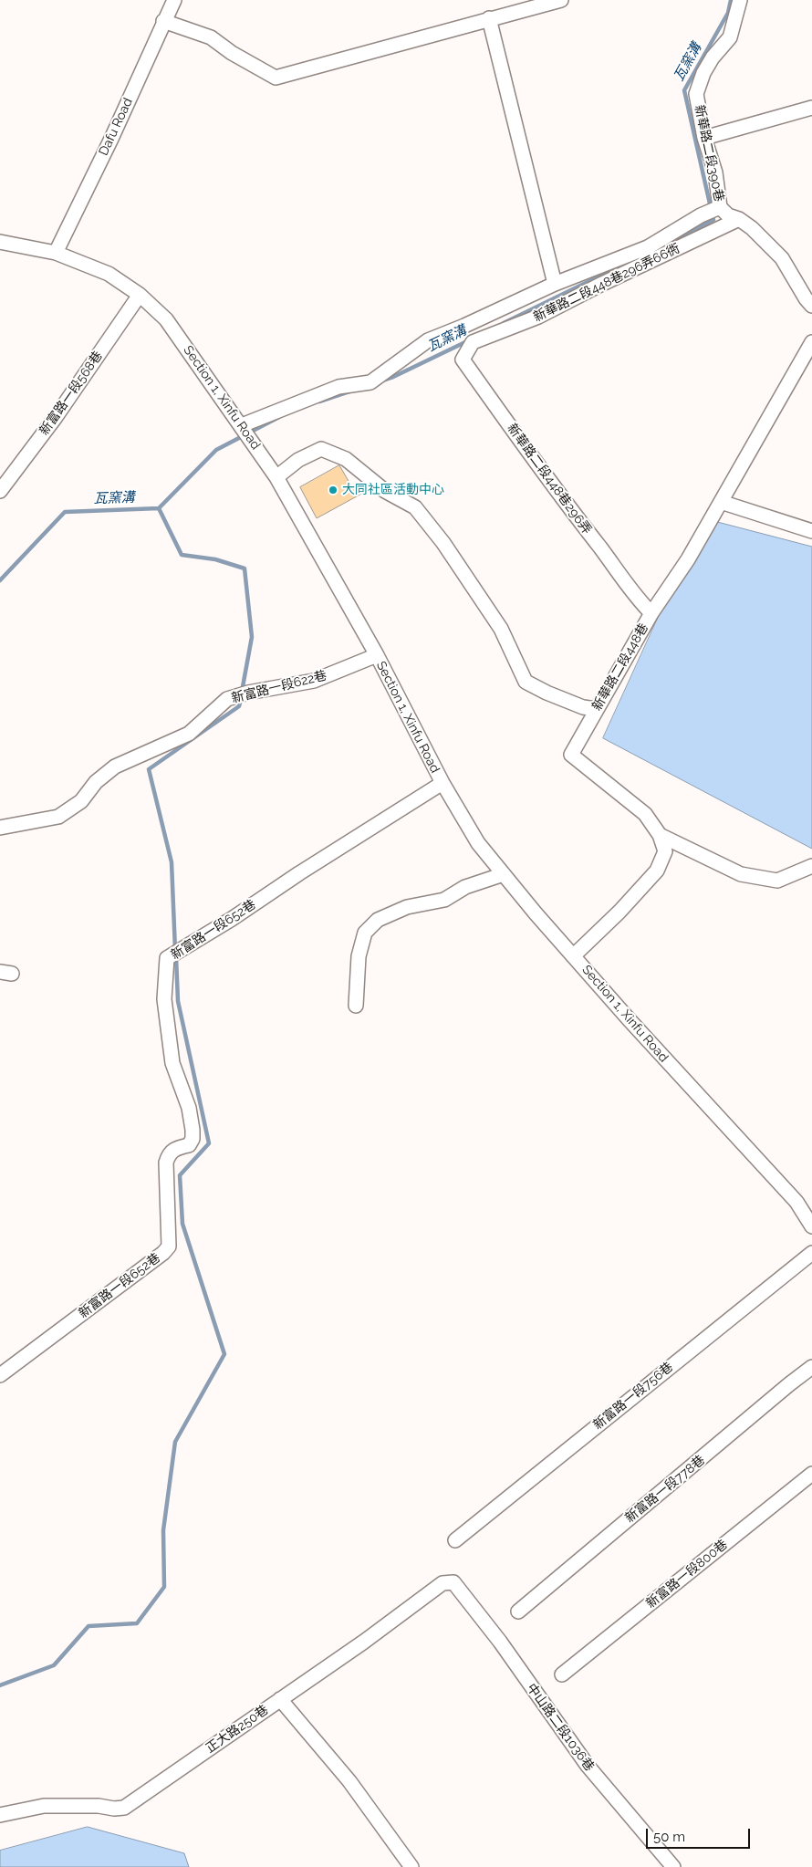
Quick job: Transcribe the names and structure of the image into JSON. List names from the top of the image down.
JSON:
{
  "streets": {
    "street": [
      "Dafu Road",
      "新華路二段390巷",
      "新華路二段448巷296弄66衖",
      "新富路一段568巷",
      "Section 1, Xinfu Road",
      "新華路二段448巷296弄",
      "新華路二段448巷",
      "新富路一段622巷",
      "新富路一段652巷",
      "新富路一段756巷",
      "新富路一段778巷",
      "新富路一段800巷",
      "中山路二段1036巷",
      "正大路250巷"
    ]
  },
  "crossings": [
    ["Dafu Road", "Section 1, Xinfu Road"],
    ["新華路二段390巷", "新華路二段448巷296弄66衖"],
    ["新華路二段448巷296弄66衖", "新華路二段448巷296弄"],
    ["新富路一段568巷", "Section 1, Xinfu Road"],
    ["Section 1, Xinfu Road", "新華路二段448巷"],
    ["Section 1, Xinfu Road", "新富路一段622巷"],
    ["Section 1, Xinfu Road", "新富路一段652巷"],
    ["新華路二段448巷296弄", "新華路二段448巷"],
    ["中山路二段1036巷", "正大路250巷"]
  ],
  "water": ["瓦窯溝"],
  "places": ["大同社區活動中心"],
  "scale_bar": "50 m"
}
